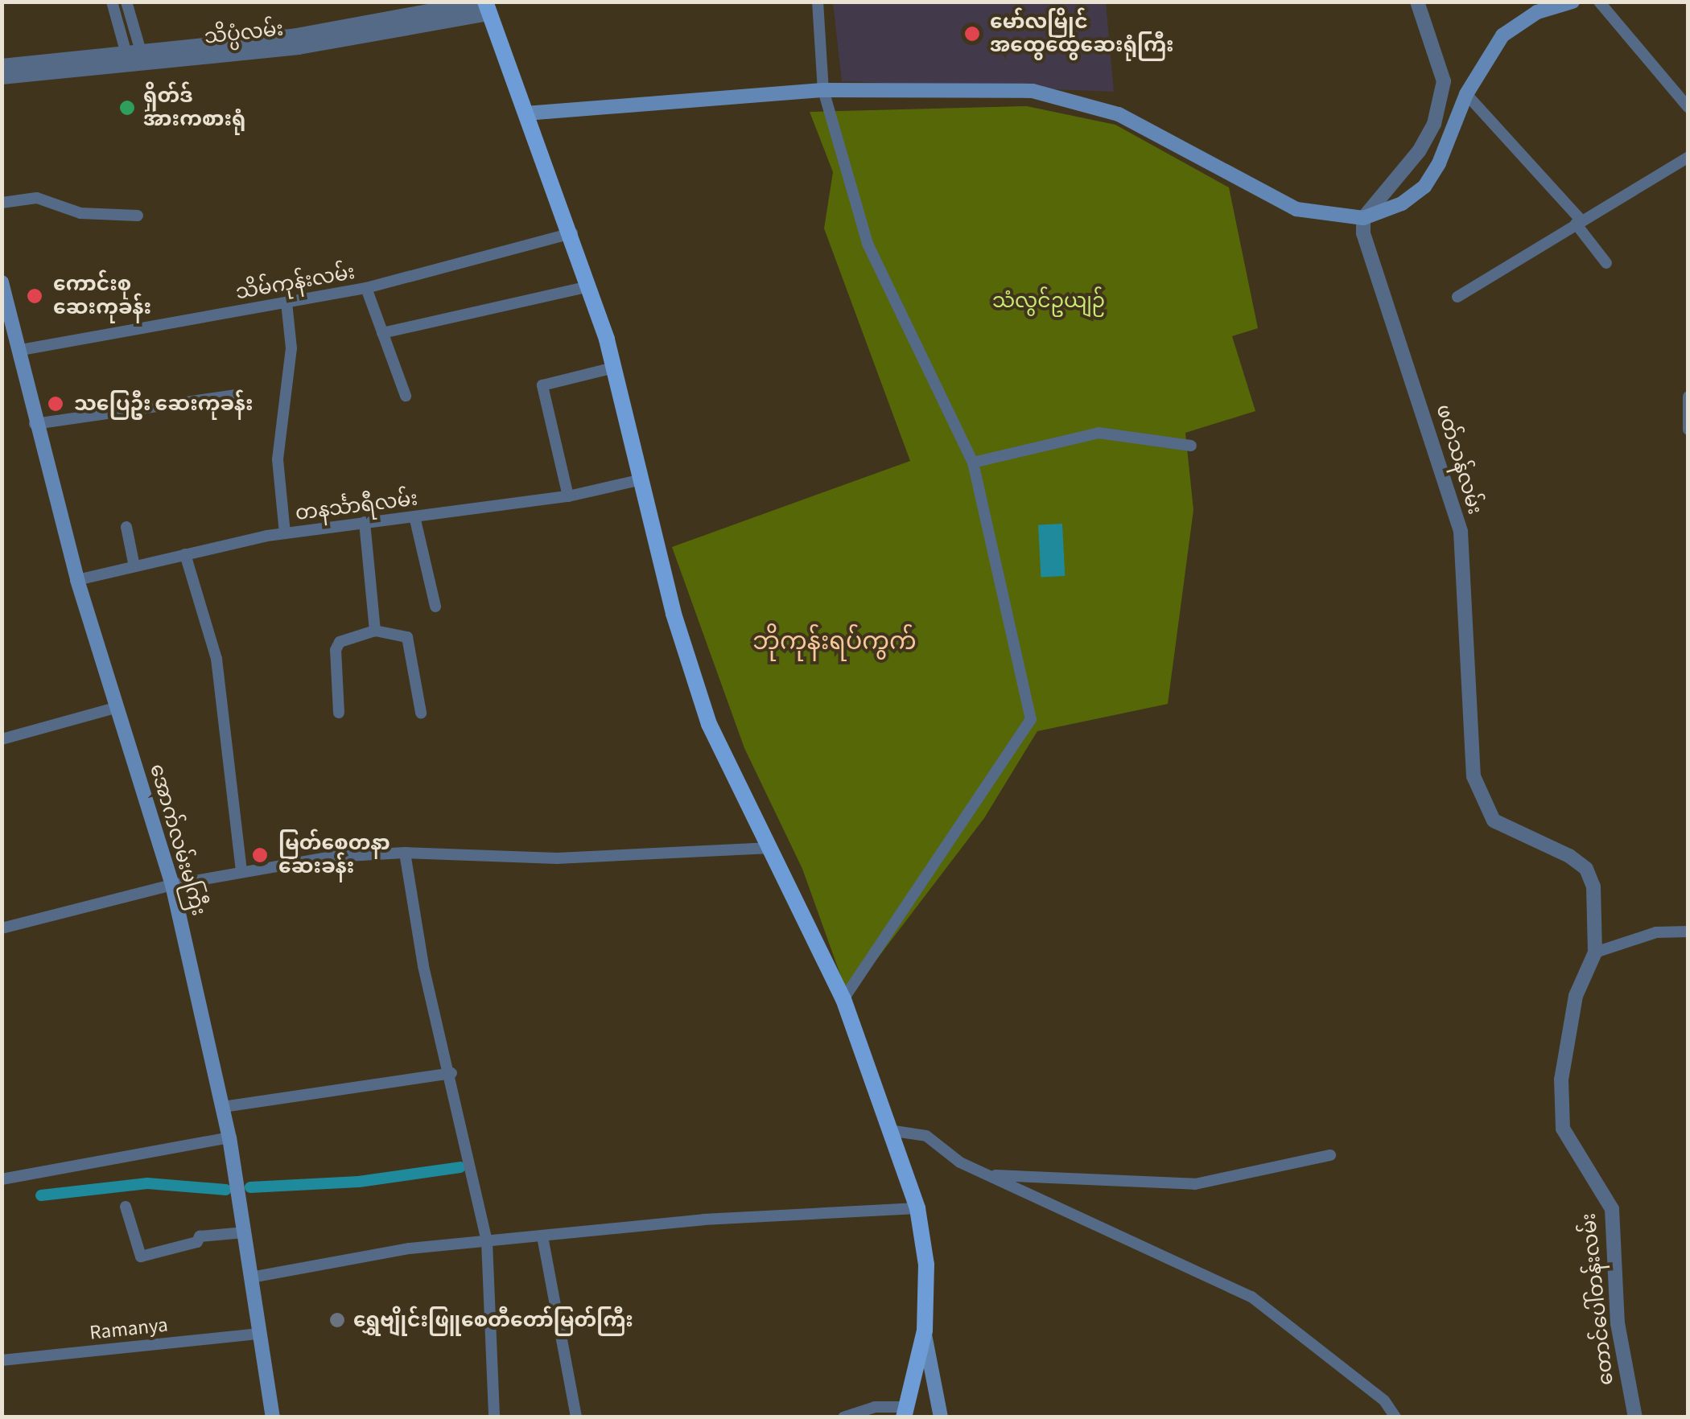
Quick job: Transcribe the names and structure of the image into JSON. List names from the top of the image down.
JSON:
{
  "streets": {
    "main road": ["အောက်လမ်းမကြီး"],
    "street": [
      "သိပ္ပံလမ်း",
      "သိမ်ကုန်းလမ်း",
      "ဖတ်သန်လမ်း",
      "တနင်္သာရီလမ်း",
      "တောင်ပေါ်တန်းလမ်း",
      "Ramanya"
    ]
  },
  "crossings": [
    ["သိမ်ကုန်းလမ်း", "အောက်လမ်းမကြီး"],
    ["ဖတ်သန်လမ်း", "တောင်ပေါ်တန်းလမ်း"],
    ["တနင်္သာရီလမ်း", "အောက်လမ်းမကြီး"],
    ["အောက်လမ်းမကြီး", "Ramanya"]
  ],
  "districts": ["ဘိုကုန်းရပ်ကွက်"],
  "parks": ["သံလွင်ဥယျဉ်"],
  "places": [
    "မော်လမြိုင် အထွေထွေဆေးရုံကြီး",
    "ရှိတ်ဒ် အားကစားရုံ",
    "ကောင်းစု ဆေးကုခန်း",
    "သပြေဦး ဆေးကုခန်း",
    "မြတ်စေတနာ ဆေးခန်း",
    "ရွှေဗျိုင်းဖြူစေတီတော်မြတ်ကြီး"
  ]
}
